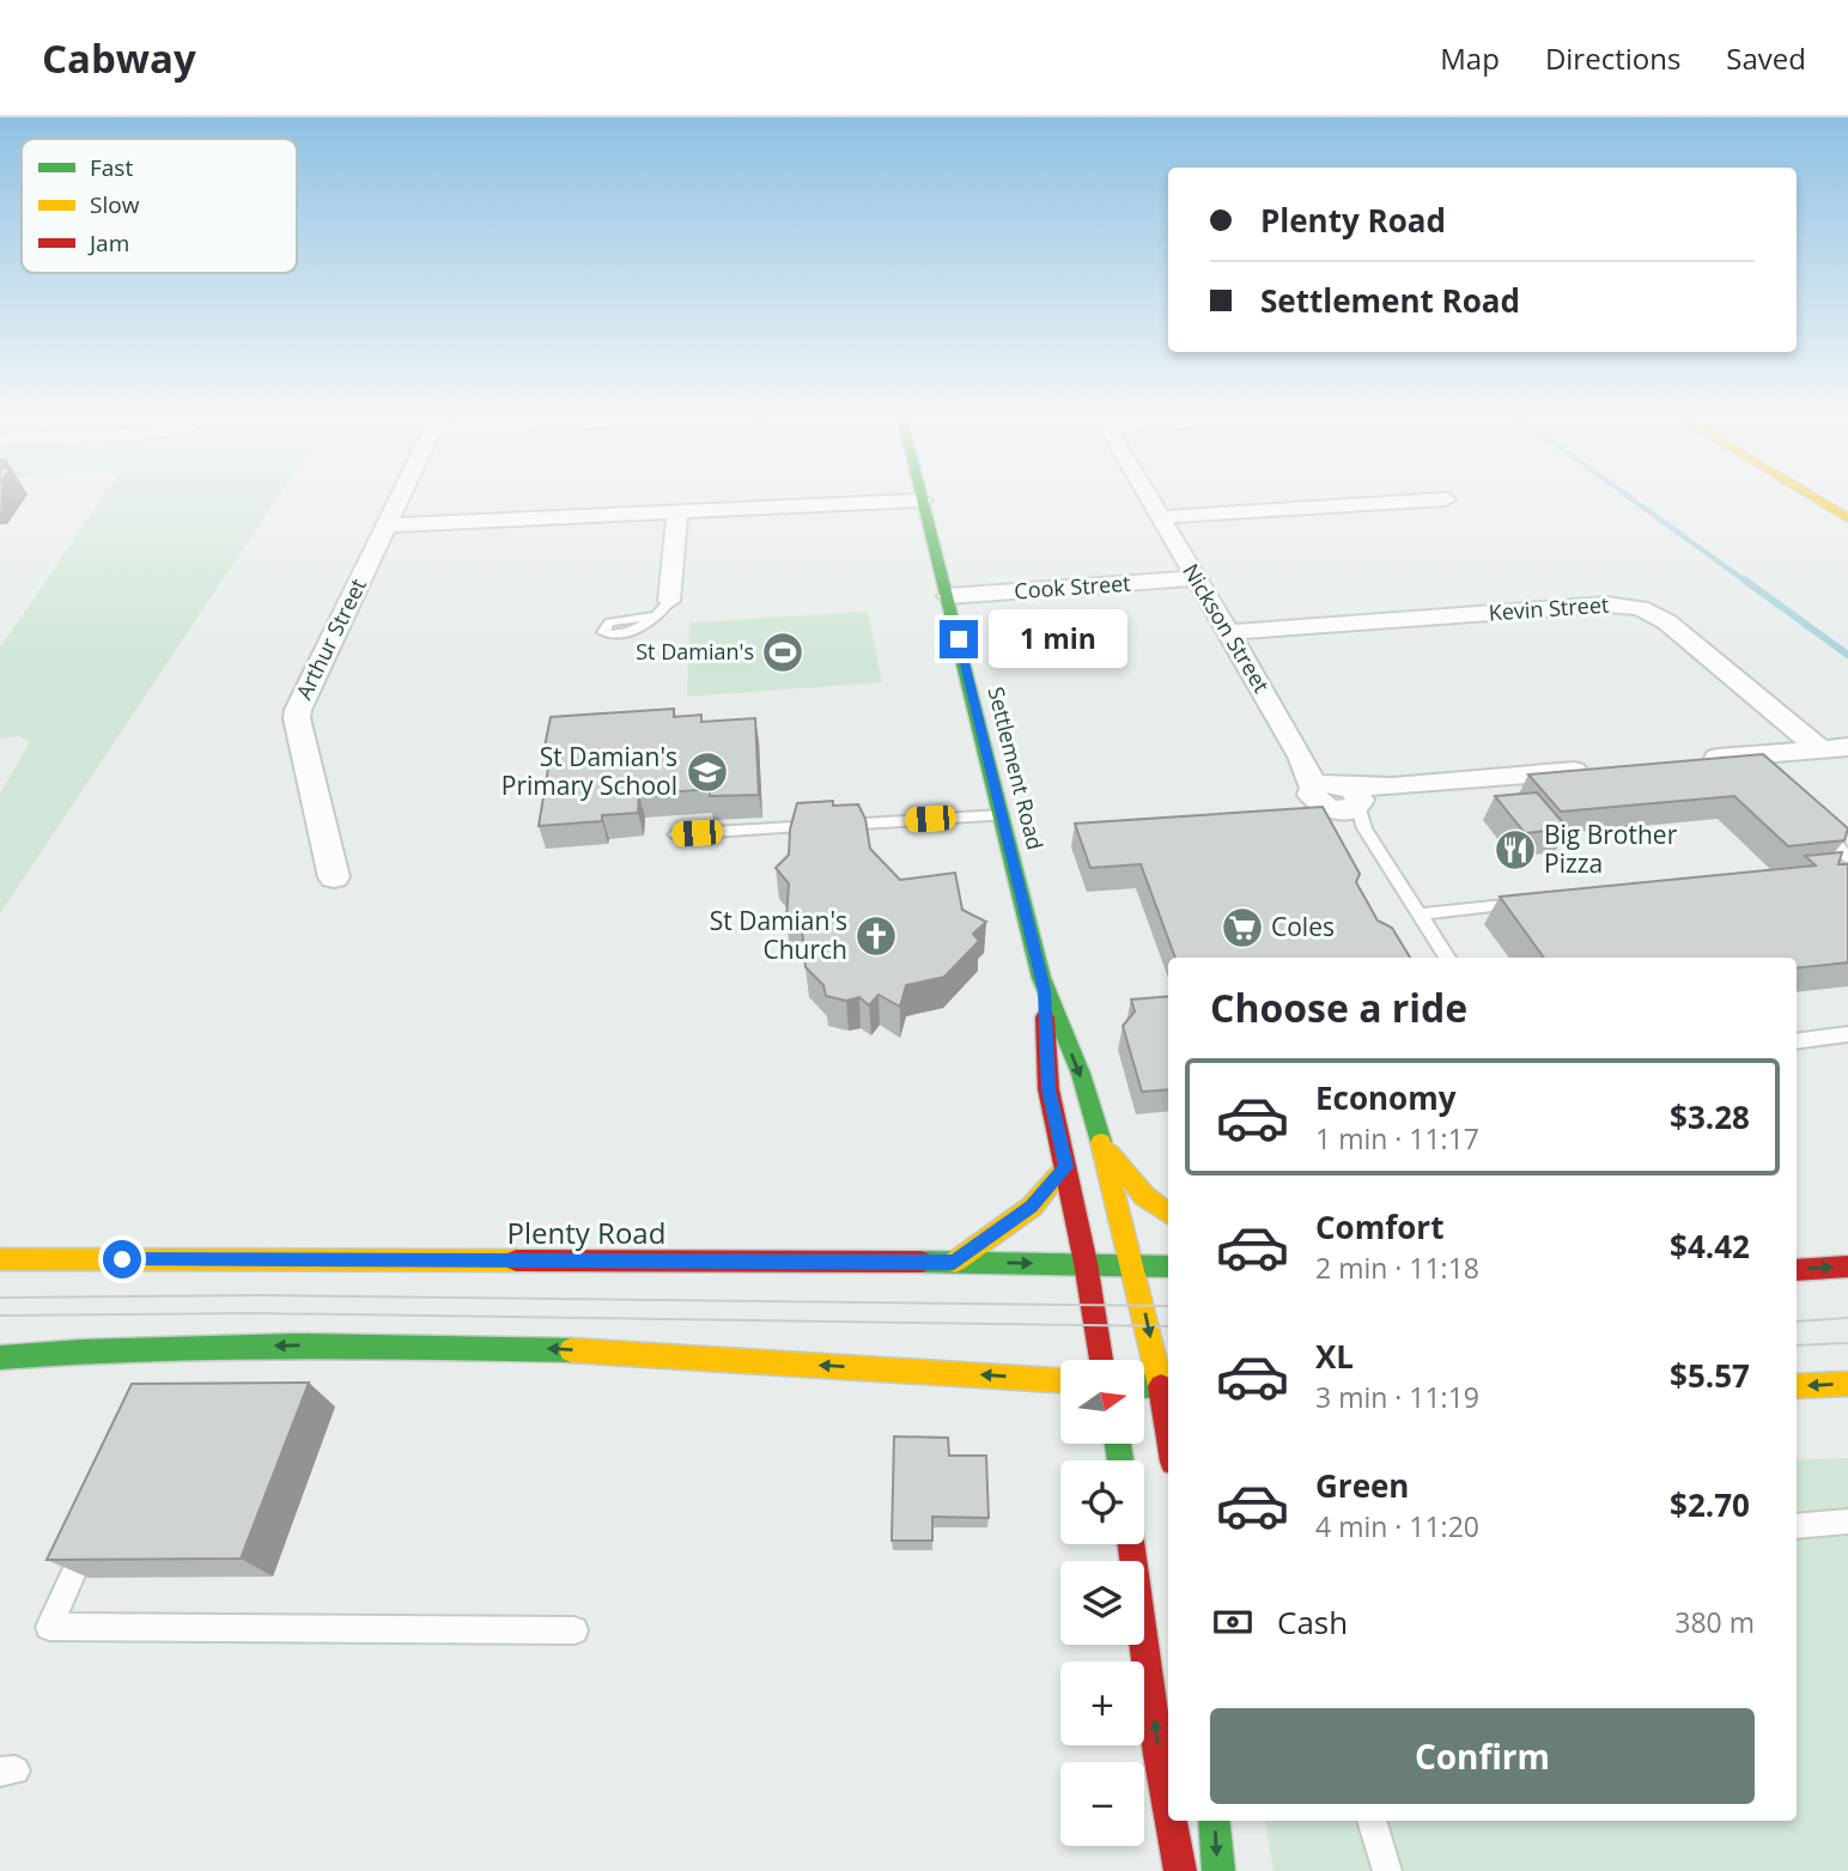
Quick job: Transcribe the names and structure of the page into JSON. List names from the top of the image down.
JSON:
{
  "streets": {
    "main road": ["Settlement Road", "Plenty Road"],
    "street": [
      "Cook Street",
      "Kevin Street",
      "Nickson Street",
      "Arthur Street"
    ]
  },
  "crossings": [
    ["Cook Street", "Nickson Street"],
    ["Cook Street", "Settlement Road"],
    ["Kevin Street", "Nickson Street"],
    ["Settlement Road", "Plenty Road"]
  ],
  "places": {
    "sports": ["St Damian's"],
    "school or university": ["St Damian's Primary School"],
    "restaurant": ["Big Brother Pizza"],
    "supermarket": ["Coles"],
    "church": ["St Damian's Church"]
  },
  "legend": ["Fast", "Slow", "Jam"],
  "north": "right",
  "page": {
    "header": "Cabway",
    "nav": ["Map", "Directions", "Saved"],
    "banner": ["Plenty Road", "Settlement Road"],
    "bubble": "1 min",
    "heading": "Choose a ride",
    "list": [
      {
        "name": "Economy",
        "note": "1 min · 11:17",
        "value": "$3.28"
      },
      {
        "name": "Comfort",
        "note": "2 min · 11:18",
        "value": "$4.42"
      },
      {
        "name": "XL",
        "note": "3 min · 11:19",
        "value": "$5.57"
      },
      {
        "name": "Green",
        "note": "4 min · 11:20",
        "value": "$2.70"
      }
    ],
    "map_buttons": ["+", "−"],
    "pay": ["Cash", "380 m"],
    "buttons": "Confirm"
  }
}
